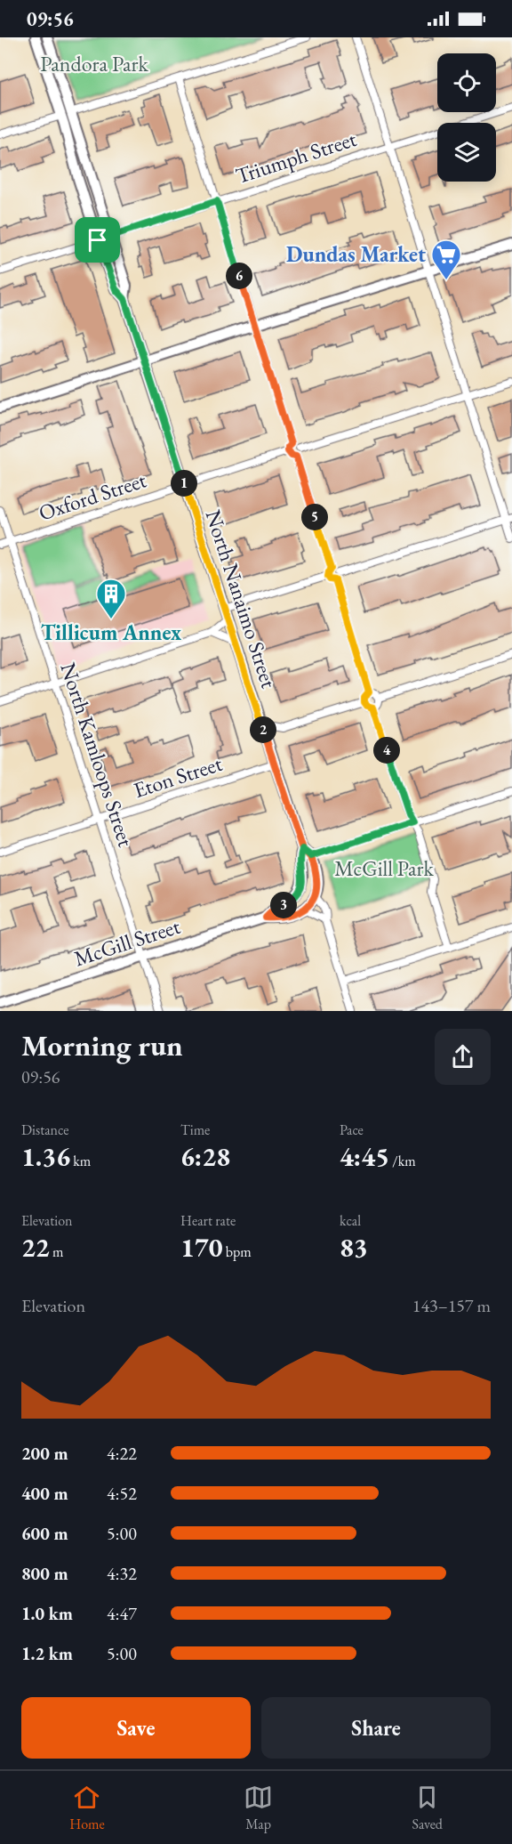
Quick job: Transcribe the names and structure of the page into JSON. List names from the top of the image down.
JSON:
{
  "streets": {
    "main road": ["North Nanaimo Street", "McGill Street"],
    "street": [
      "Triumph Street",
      "Oxford Street",
      "North Kamloops Street",
      "Eton Street"
    ]
  },
  "crossings": [
    ["Oxford Street", "North Nanaimo Street"],
    ["Oxford Street", "North Kamloops Street"],
    ["North Nanaimo Street", "Eton Street"],
    ["North Nanaimo Street", "McGill Street"],
    ["North Kamloops Street", "Eton Street"],
    ["North Kamloops Street", "McGill Street"]
  ],
  "parks": ["Pandora Park", "McGill Park"],
  "places": {
    "supermarket": ["Dundas Market"],
    "building": ["Tillicum Annex"]
  },
  "page": {
    "status": "09:56",
    "pins": [
      "6",
      "1",
      "5",
      "2",
      "4",
      "3"
    ],
    "heading": ["Morning run", "09:56"],
    "stats": [
      ["Distance", "1.36 km"],
      ["Time", "6:28"],
      ["Pace", "4:45 /km"],
      ["Elevation", "22 m"],
      ["Heart rate", "170 bpm"],
      ["kcal", "83"]
    ],
    "chart": ["Elevation", "143–157 m"],
    "list": [
      {
        "name": "200 m",
        "note": "4:22"
      },
      {
        "name": "400 m",
        "note": "4:52"
      },
      {
        "name": "600 m",
        "note": "5:00"
      },
      {
        "name": "800 m",
        "note": "4:32"
      },
      {
        "name": "1.0 km",
        "note": "4:47"
      },
      {
        "name": "1.2 km",
        "note": "5:00"
      }
    ],
    "buttons": ["Save", "Share"],
    "tabs": ["Home", "Map", "Saved"]
  }
}
